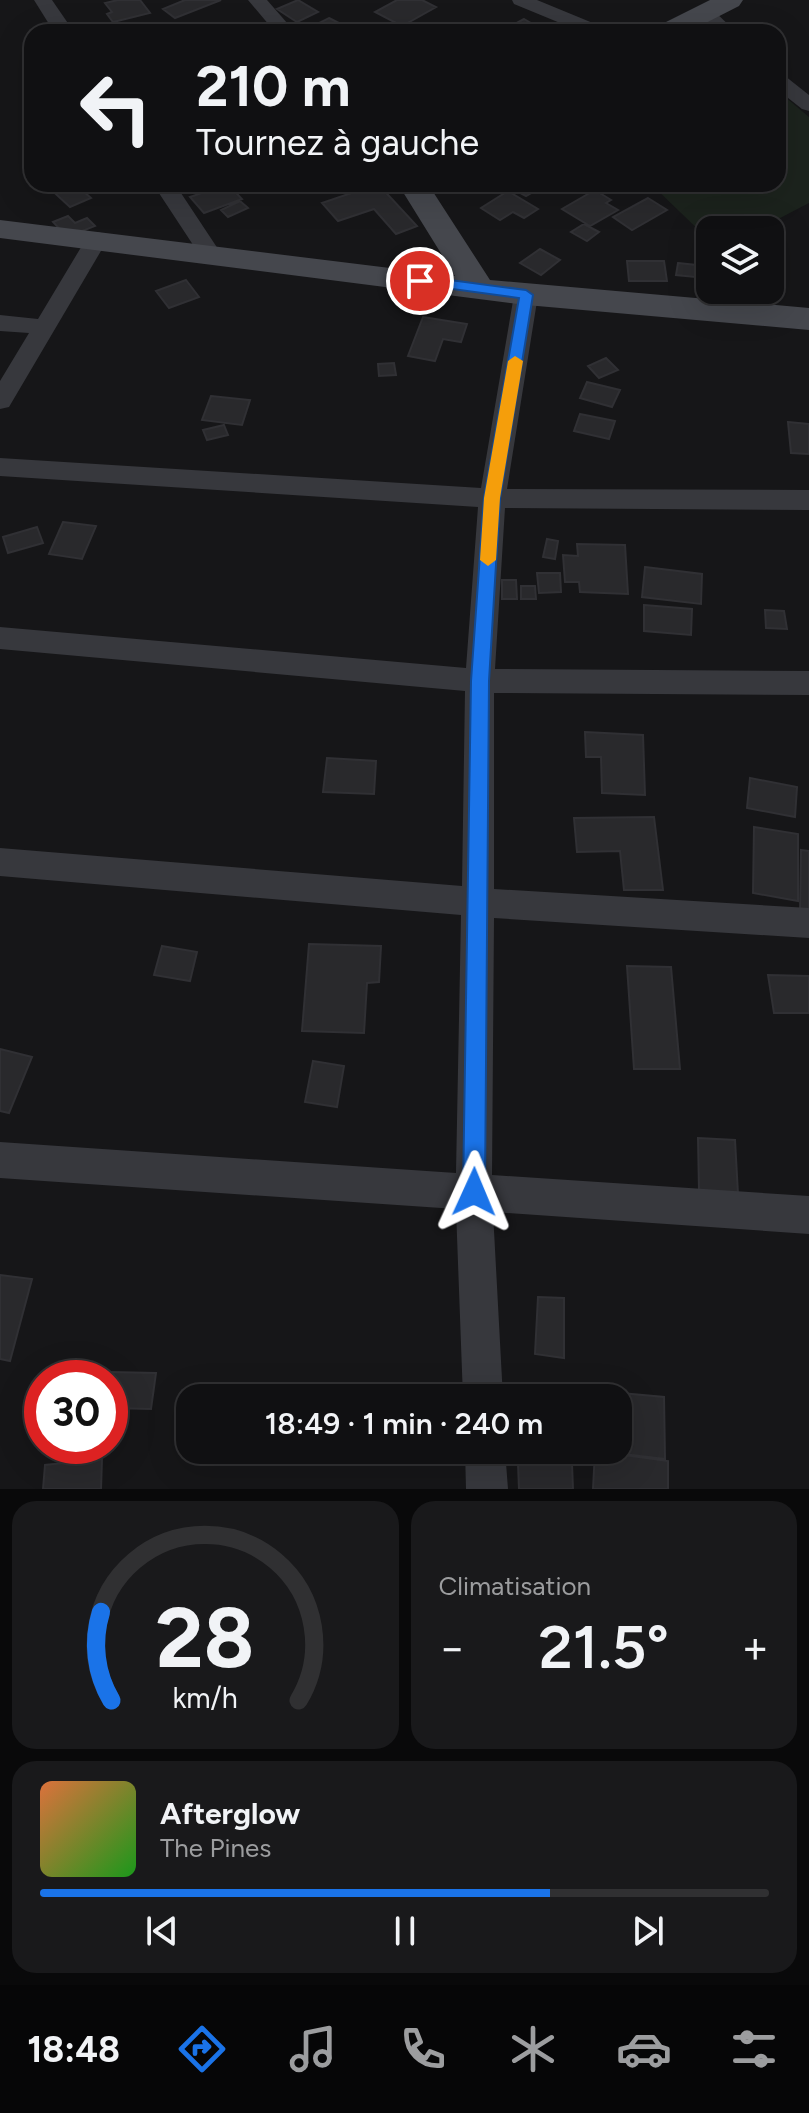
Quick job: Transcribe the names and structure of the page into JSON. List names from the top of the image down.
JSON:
{
  "page": {
    "turn": ["210 m", "Tournez à gauche"],
    "limit": "30",
    "trip": "18:49 · 1 min · 240 m",
    "tile": "Climatisation",
    "heat": ["−", "21.5°", "+"],
    "song": ["Afterglow", "The Pines"],
    "tabs": "18:48",
    "gauge": ["28", "km/h"]
  }
}
